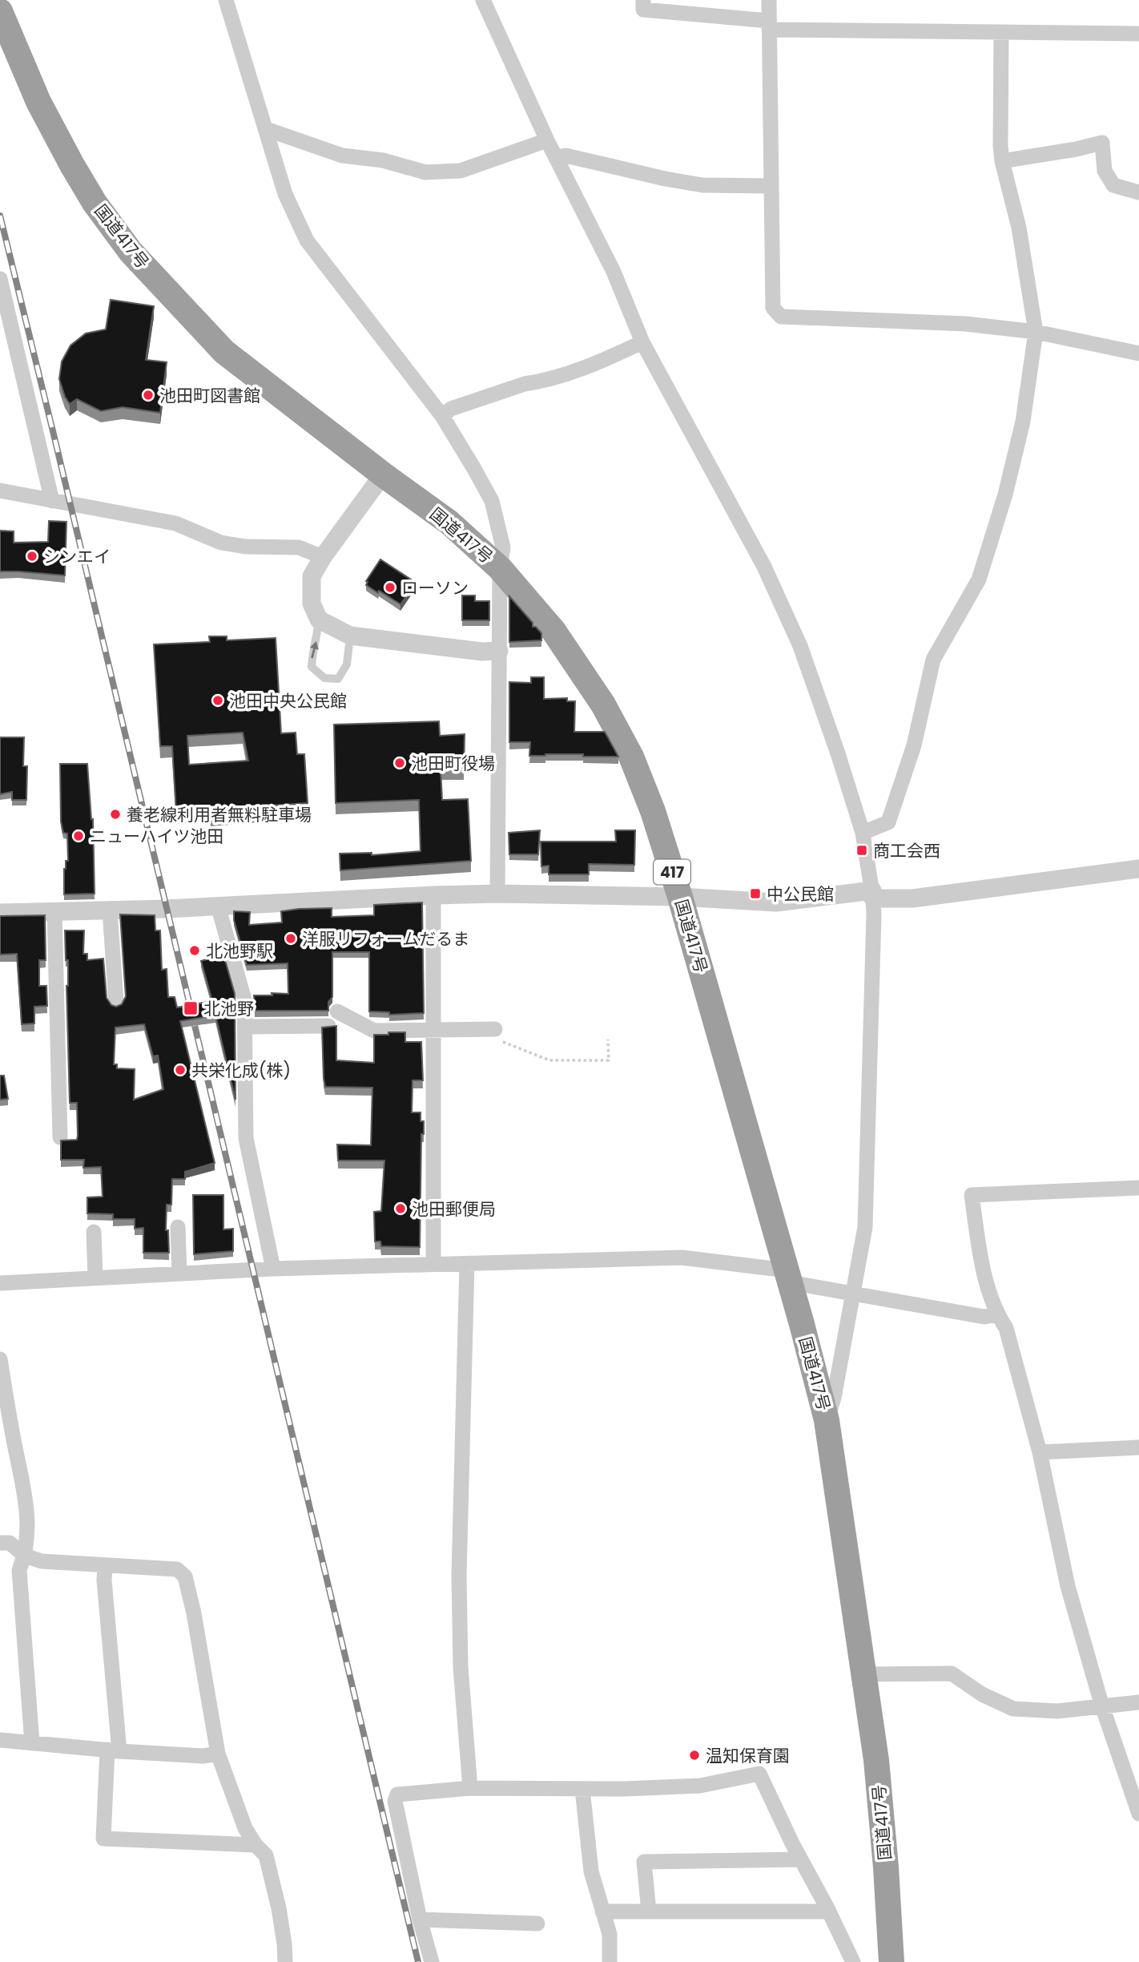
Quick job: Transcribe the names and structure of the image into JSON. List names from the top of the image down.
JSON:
{
  "streets": {
    "highway": ["国道417号", "417"]
  },
  "places": {
    "other": [
      "池田町図書館",
      "シンエイ",
      "ローソン",
      "池田中央公民館",
      "池田町役場",
      "養老線利用者無料駐車場",
      "ニューハイツ池田",
      "洋服リフォームだるま",
      "北池野駅",
      "共栄化成(株)",
      "池田郵便局",
      "温知保育園"
    ],
    "transit": ["商工会西", "中公民館", "北池野"]
  }
}
